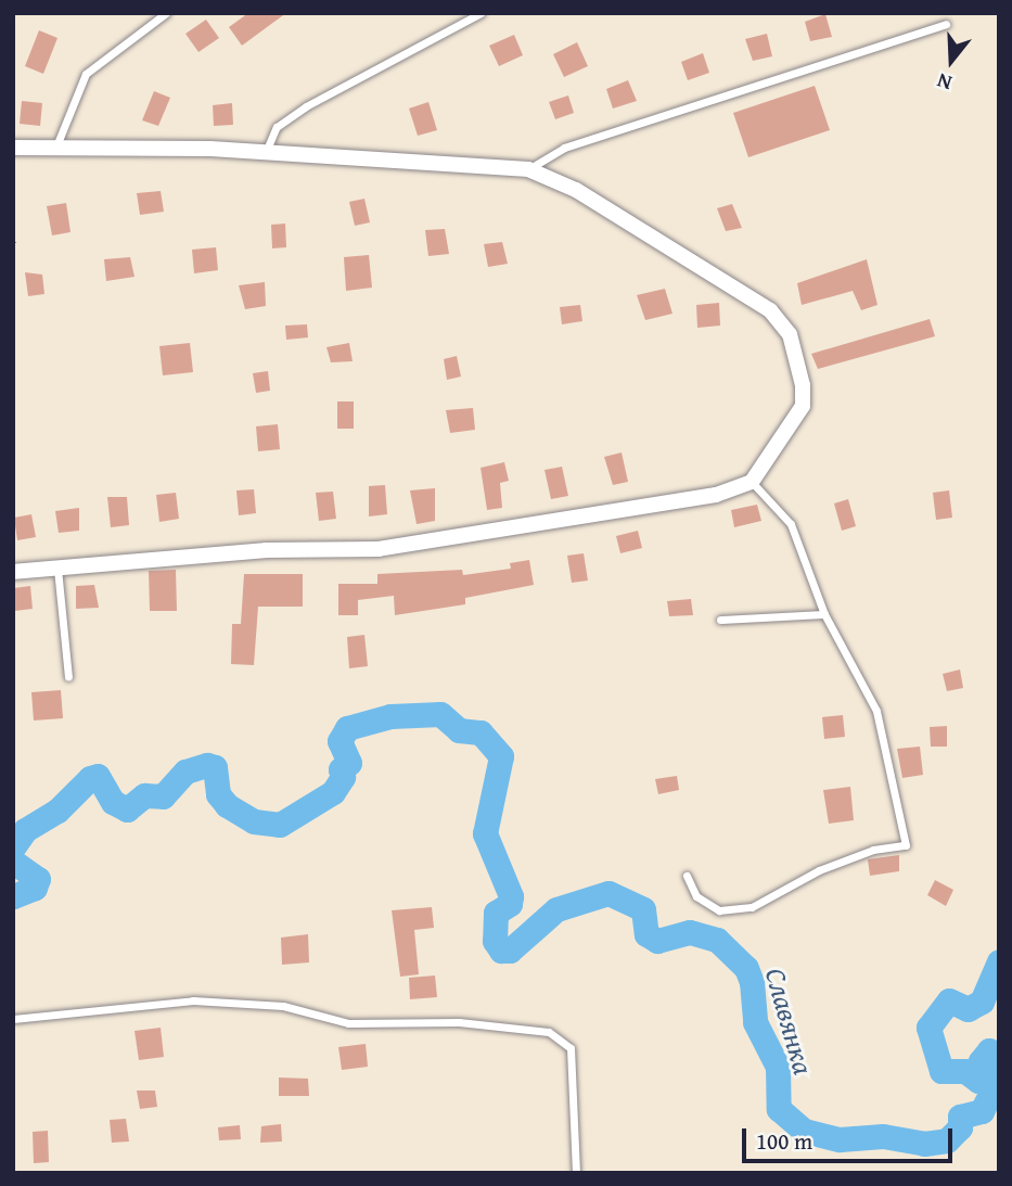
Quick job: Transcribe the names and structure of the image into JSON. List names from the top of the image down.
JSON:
{
  "water": ["Славянка"],
  "scale_bar": "100 m",
  "north": "bottom"
}
